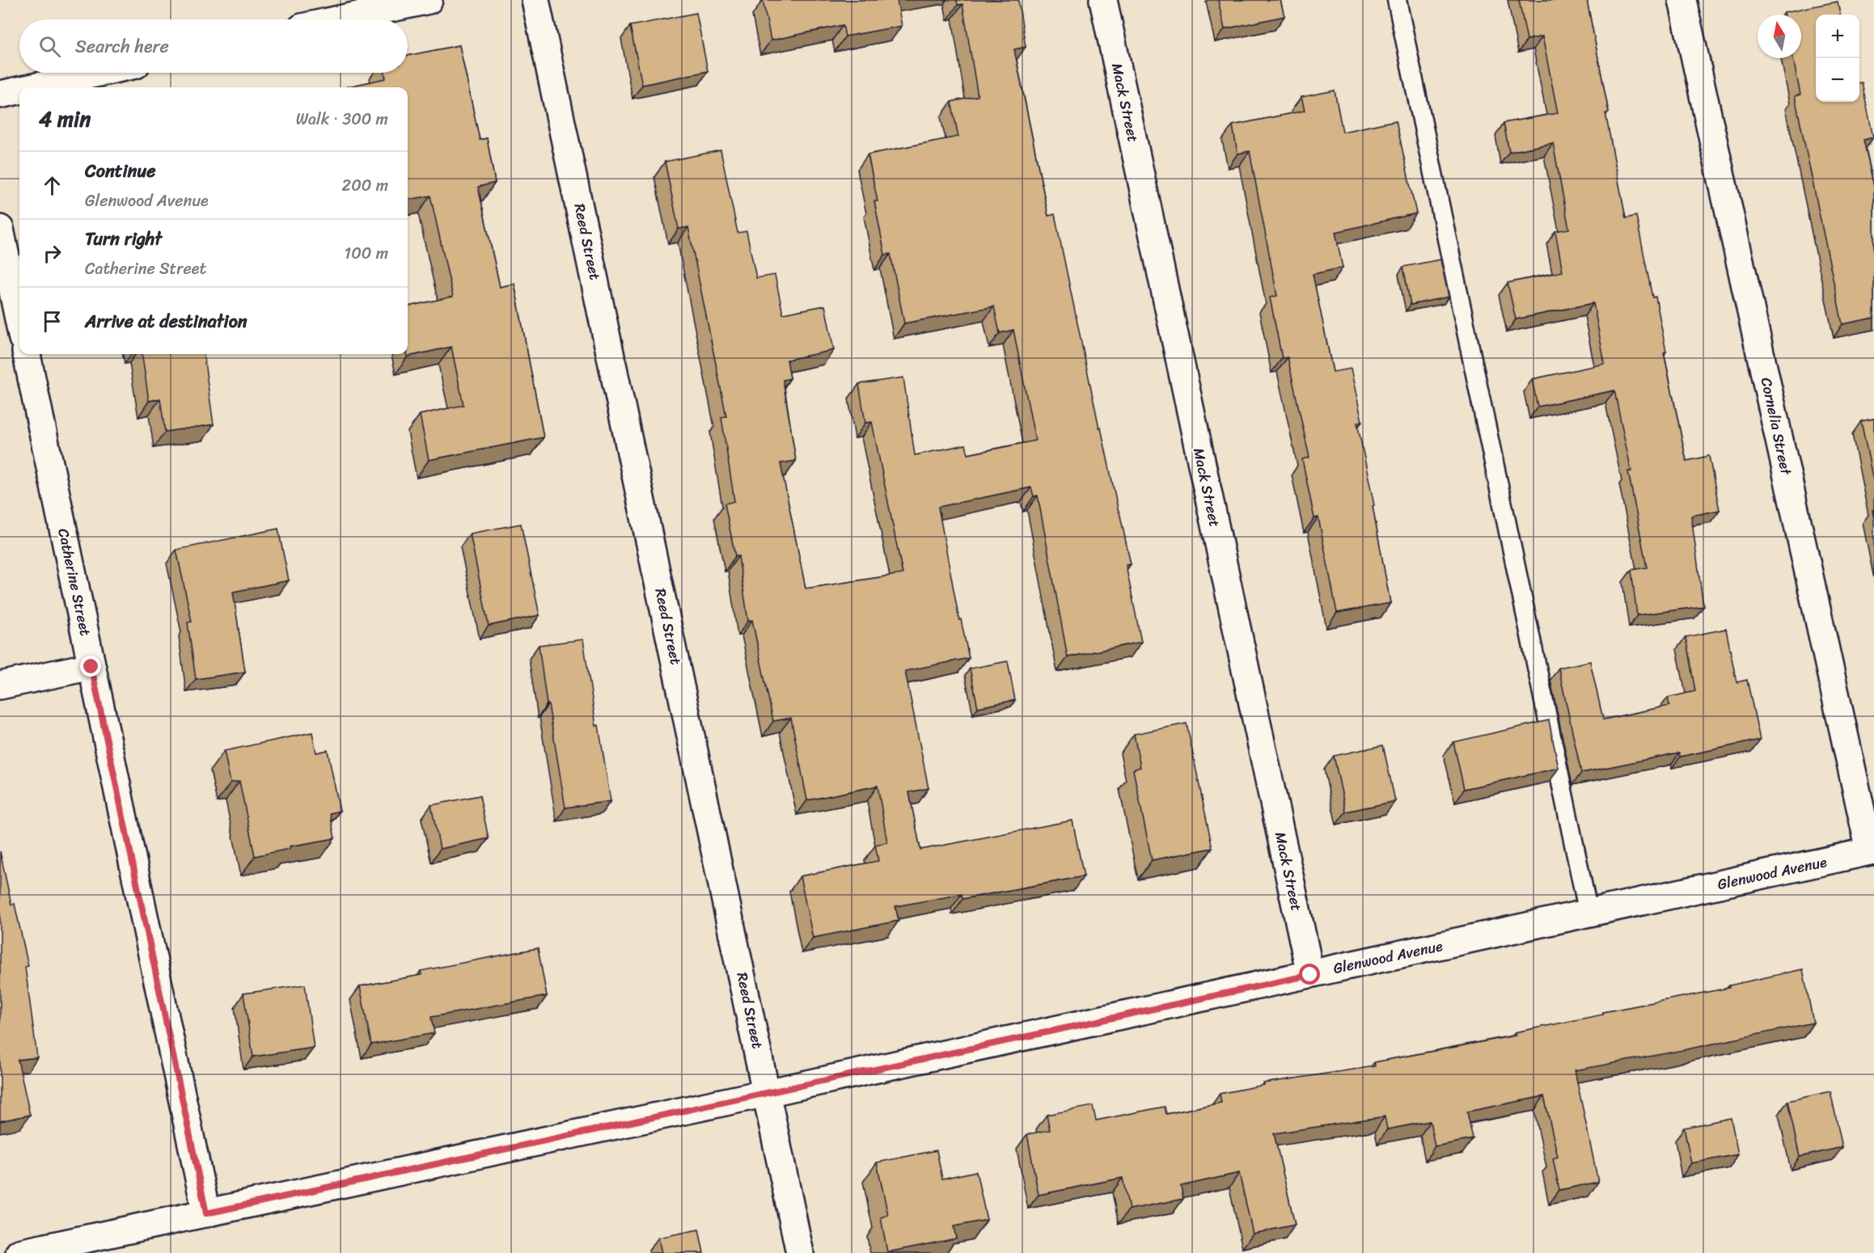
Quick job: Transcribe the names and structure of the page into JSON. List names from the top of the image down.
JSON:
{
  "streets": {
    "street": [
      "Mack Street",
      "Reed Street",
      "Cornelia Street",
      "Catherine Street",
      "Glenwood Avenue"
    ]
  },
  "crossings": [
    ["Mack Street", "Glenwood Avenue"],
    ["Reed Street", "Glenwood Avenue"],
    ["Cornelia Street", "Glenwood Avenue"],
    ["Catherine Street", "Glenwood Avenue"]
  ],
  "north": "top",
  "page": {
    "map_buttons": ["+", "−"],
    "search": "Search here",
    "heading": ["4 min", "Walk · 300 m"],
    "list": [
      ["Continue", "Glenwood Avenue", "200 m"],
      ["Turn right", "Catherine Street", "100 m"],
      "Arrive at destination"
    ]
  }
}
